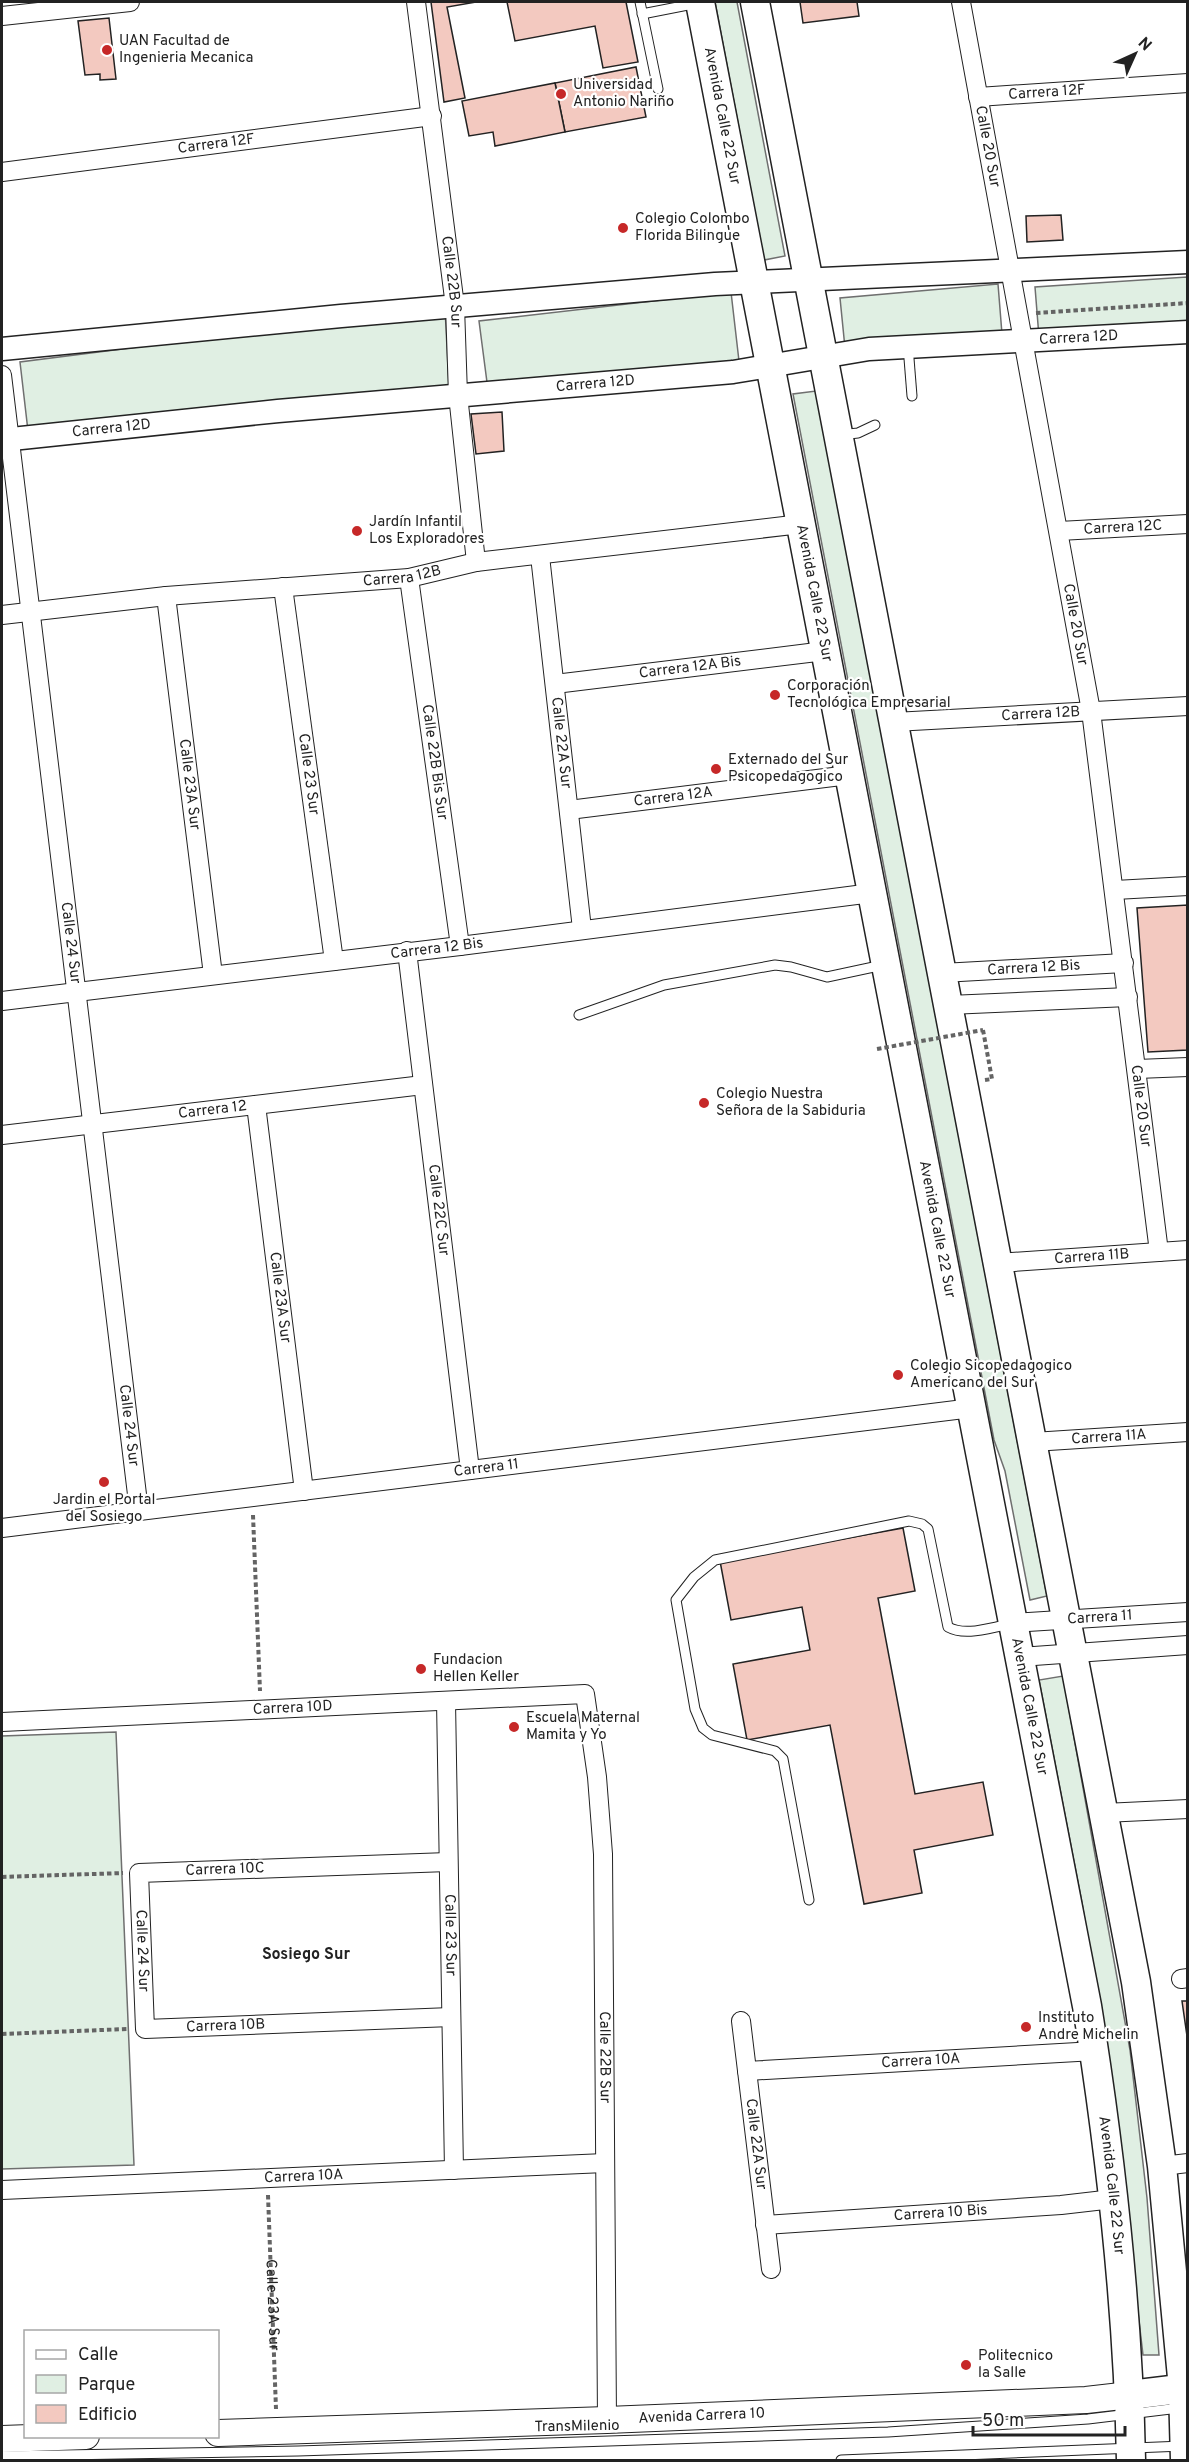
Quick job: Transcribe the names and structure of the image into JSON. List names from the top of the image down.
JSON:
{
  "streets": {
    "main road": ["Avenida Calle 22 Sur", "Avenida Carrera 10"],
    "street": [
      "Carrera 12F",
      "Calle 20 Sur",
      "Calle 22B Sur",
      "Carrera 12D",
      "Carrera 12C",
      "Carrera 12B",
      "Carrera 12A Bis",
      "Calle 22A Sur",
      "Calle 22B Bis Sur",
      "Calle 23 Sur",
      "Calle 23A Sur",
      "Carrera 12A",
      "Calle 24 Sur",
      "Carrera 12 Bis",
      "Carrera 12",
      "Calle 22C Sur",
      "Carrera 11B",
      "Carrera 11A",
      "Carrera 11",
      "Carrera 10D",
      "Carrera 10C",
      "Carrera 10B",
      "Carrera 10A",
      "Carrera 10 Bis"
    ],
    "lane": ["TransMilenio"]
  },
  "crossings": [
    ["Carrera 12F", "Calle 20 Sur"],
    ["Carrera 12F", "Calle 22B Sur"],
    ["Avenida Calle 22 Sur", "Carrera 12D"],
    ["Avenida Calle 22 Sur", "Carrera 12B"],
    ["Avenida Calle 22 Sur", "Carrera 12A Bis"],
    ["Avenida Calle 22 Sur", "Carrera 12A"],
    ["Avenida Calle 22 Sur", "Carrera 12 Bis"],
    ["Avenida Calle 22 Sur", "Carrera 11"],
    ["Avenida Calle 22 Sur", "Carrera 10A"],
    ["Avenida Calle 22 Sur", "Carrera 10 Bis"],
    ["Avenida Calle 22 Sur", "Avenida Carrera 10"],
    ["Avenida Calle 22 Sur", "TransMilenio"],
    ["Calle 20 Sur", "Carrera 12D"],
    ["Calle 20 Sur", "Carrera 12C"],
    ["Calle 20 Sur", "Carrera 12B"],
    ["Calle 20 Sur", "Carrera 12 Bis"],
    ["Calle 20 Sur", "Carrera 11B"],
    ["Calle 22B Sur", "Carrera 12D"],
    ["Calle 22B Sur", "Carrera 12B"],
    ["Calle 22B Sur", "Carrera 10D"],
    ["Calle 22B Sur", "Carrera 10A"],
    ["Calle 22B Sur", "Avenida Carrera 10"],
    ["Carrera 12D", "Calle 24 Sur"],
    ["Carrera 12B", "Calle 22A Sur"],
    ["Carrera 12B", "Calle 22B Bis Sur"],
    ["Carrera 12B", "Calle 23 Sur"],
    ["Carrera 12B", "Calle 23A Sur"],
    ["Carrera 12B", "Calle 24 Sur"],
    ["Carrera 12A Bis", "Calle 22A Sur"],
    ["Calle 22A Sur", "Carrera 12A"],
    ["Calle 22A Sur", "Carrera 12 Bis"],
    ["Calle 22A Sur", "Carrera 10A"],
    ["Calle 22A Sur", "Carrera 10 Bis"],
    ["Calle 22B Bis Sur", "Carrera 12 Bis"],
    ["Calle 23 Sur", "Carrera 12 Bis"],
    ["Calle 23 Sur", "Carrera 10D"],
    ["Calle 23 Sur", "Carrera 10C"],
    ["Calle 23 Sur", "Carrera 10B"],
    ["Calle 23 Sur", "Carrera 10A"],
    ["Calle 23A Sur", "Carrera 12 Bis"],
    ["Calle 23A Sur", "Carrera 12"],
    ["Calle 23A Sur", "Carrera 11"],
    ["Calle 23A Sur", "Carrera 10A"],
    ["Calle 23A Sur", "Avenida Carrera 10"],
    ["Calle 24 Sur", "Carrera 12 Bis"],
    ["Calle 24 Sur", "Carrera 12"],
    ["Calle 24 Sur", "Carrera 11"],
    ["Calle 24 Sur", "Carrera 10C"],
    ["Calle 24 Sur", "Carrera 10B"],
    ["Carrera 12 Bis", "Calle 22C Sur"],
    ["Carrera 12", "Calle 22C Sur"],
    ["Calle 22C Sur", "Carrera 11"],
    ["Avenida Carrera 10", "TransMilenio"]
  ],
  "districts": ["Sosiego Sur"],
  "places": [
    "UAN Facultad de Ingenieria Mecanica",
    "Universidad Antonio Nariño",
    "Colegio Colombo Florida Bilingue",
    "Jardín Infantil Los Exploradores",
    "Corporación Tecnológica Empresarial",
    "Externado del Sur Psicopedagogico",
    "Colegio Nuestra Señora de la Sabiduria",
    "Colegio Sicopedagogico Americano del Sur",
    "Jardin el Portal del Sosiego",
    "Fundacion Hellen Keller",
    "Escuela Maternal Mamita y Yo",
    "Instituto Andre Michelin",
    "Politecnico la Salle"
  ],
  "legend": ["Calle", "Parque", "Edificio"],
  "scale_bar": "50 m",
  "north": "top right"
}
